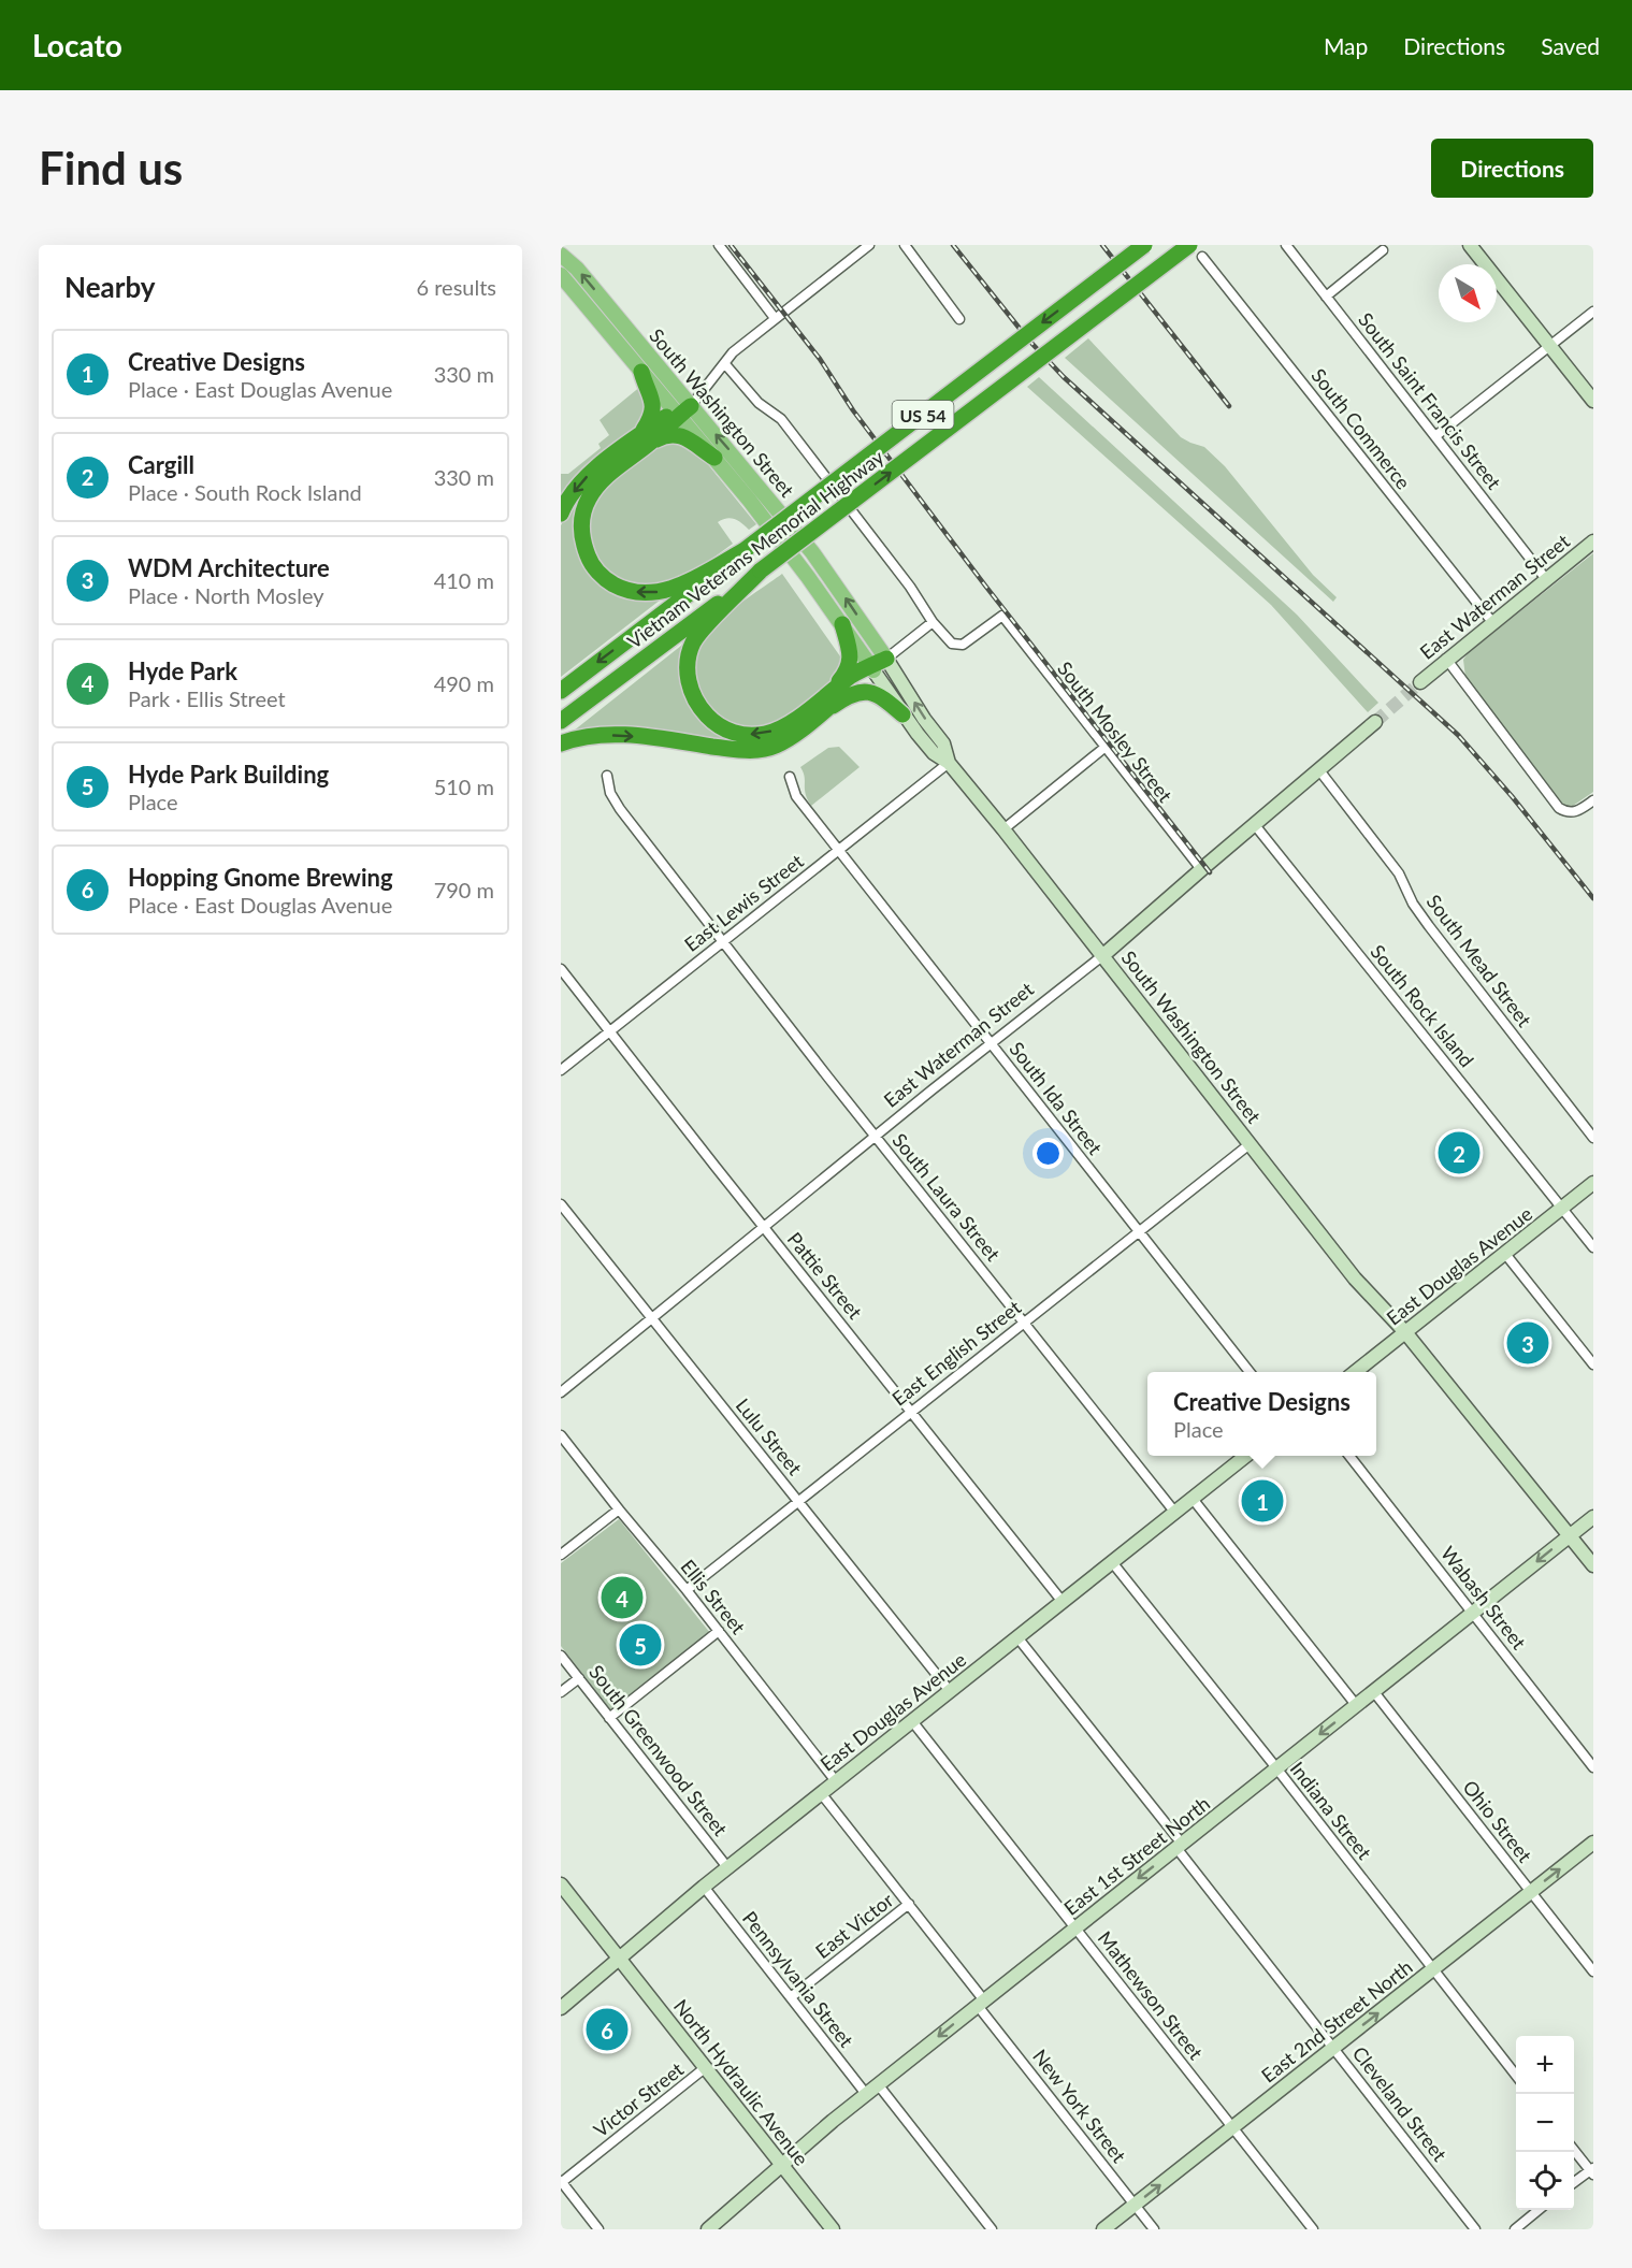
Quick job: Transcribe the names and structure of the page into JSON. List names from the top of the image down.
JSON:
{
  "streets": {
    "highway": ["US 54", "Vietnam Veterans Memorial Highway"],
    "main road": ["South Washington Street"],
    "street": [
      "South Saint Francis Street",
      "South Commerce",
      "East Waterman Street",
      "South Mosley Street",
      "East Lewis Street",
      "South Mead Street",
      "South Rock Island",
      "South Ida Street",
      "South Laura Street",
      "East Douglas Avenue",
      "Pattie Street",
      "East English Street",
      "Lulu Street",
      "Ellis Street",
      "Wabash Street",
      "South Greenwood Street",
      "Indiana Street",
      "Ohio Street",
      "East 1st Street North",
      "East Victor",
      "Pennsylvania Street",
      "Mathewson Street",
      "East 2nd Street North",
      "North Hydraulic Avenue",
      "Victor Street",
      "Cleveland Street",
      "New York Street"
    ]
  },
  "crossings": [
    ["South Saint Francis Street", "East Waterman Street"],
    ["South Washington Street", "East Waterman Street"],
    ["South Washington Street", "East Lewis Street"],
    ["South Washington Street", "East Douglas Avenue"],
    ["South Washington Street", "East English Street"],
    ["South Washington Street", "East 1st Street North"],
    ["South Commerce", "East Waterman Street"],
    ["East Waterman Street", "South Mosley Street"],
    ["East Waterman Street", "South Mead Street"],
    ["East Waterman Street", "South Rock Island"],
    ["East Waterman Street", "South Ida Street"],
    ["East Waterman Street", "South Laura Street"],
    ["East Waterman Street", "Pattie Street"],
    ["East Waterman Street", "Lulu Street"],
    ["East Lewis Street", "South Ida Street"],
    ["East Lewis Street", "South Laura Street"],
    ["East Lewis Street", "Pattie Street"],
    ["South Rock Island", "East Douglas Avenue"],
    ["South Ida Street", "East English Street"],
    ["South Laura Street", "East Douglas Avenue"],
    ["South Laura Street", "East English Street"],
    ["East Douglas Avenue", "Pattie Street"],
    ["East Douglas Avenue", "Lulu Street"],
    ["East Douglas Avenue", "Ellis Street"],
    ["East Douglas Avenue", "South Greenwood Street"],
    ["East Douglas Avenue", "Indiana Street"],
    ["East Douglas Avenue", "Pennsylvania Street"],
    ["East Douglas Avenue", "Mathewson Street"],
    ["East Douglas Avenue", "North Hydraulic Avenue"],
    ["East Douglas Avenue", "Cleveland Street"],
    ["East Douglas Avenue", "New York Street"],
    ["Pattie Street", "East English Street"],
    ["East English Street", "Lulu Street"],
    ["East English Street", "Ellis Street"],
    ["Wabash Street", "East 1st Street North"],
    ["Indiana Street", "East 1st Street North"],
    ["Indiana Street", "East 2nd Street North"],
    ["Ohio Street", "East 1st Street North"],
    ["Ohio Street", "East 2nd Street North"],
    ["East 1st Street North", "Pennsylvania Street"],
    ["East 1st Street North", "Mathewson Street"],
    ["East 1st Street North", "North Hydraulic Avenue"],
    ["East 1st Street North", "Cleveland Street"],
    ["East 1st Street North", "New York Street"],
    ["East Victor", "Pennsylvania Street"],
    ["East Victor", "New York Street"],
    ["Mathewson Street", "East 2nd Street North"],
    ["East 2nd Street North", "Cleveland Street"],
    ["East 2nd Street North", "New York Street"],
    ["North Hydraulic Avenue", "Victor Street"]
  ],
  "one_way": ["East 1st Street North", "East 2nd Street North"],
  "north": "bottom right",
  "page": {
    "header": "Locato",
    "nav": ["Map", "Directions", "Saved"],
    "buttons": "Directions",
    "title": "Find us",
    "heading": ["Nearby", "6 results"],
    "list": [
      {
        "mark": "1",
        "name": "Creative Designs",
        "note": "Place · East Douglas Avenue",
        "value": "330 m"
      },
      {
        "mark": "2",
        "name": "Cargill",
        "note": "Place · South Rock Island",
        "value": "330 m"
      },
      {
        "mark": "3",
        "name": "WDM Architecture",
        "note": "Place · North Mosley",
        "value": "410 m"
      },
      {
        "mark": "4",
        "name": "Hyde Park",
        "note": "Park · Ellis Street",
        "value": "490 m"
      },
      {
        "mark": "5",
        "name": "Hyde Park Building",
        "note": "Place",
        "value": "510 m"
      },
      {
        "mark": "6",
        "name": "Hopping Gnome Brewing",
        "note": "Place · East Douglas Avenue",
        "value": "790 m"
      }
    ],
    "pins": [
      "2",
      "3",
      "1",
      "4",
      "5",
      "6"
    ],
    "popup": ["Creative Designs", "Place"],
    "map_buttons": ["+", "−"]
  }
}
